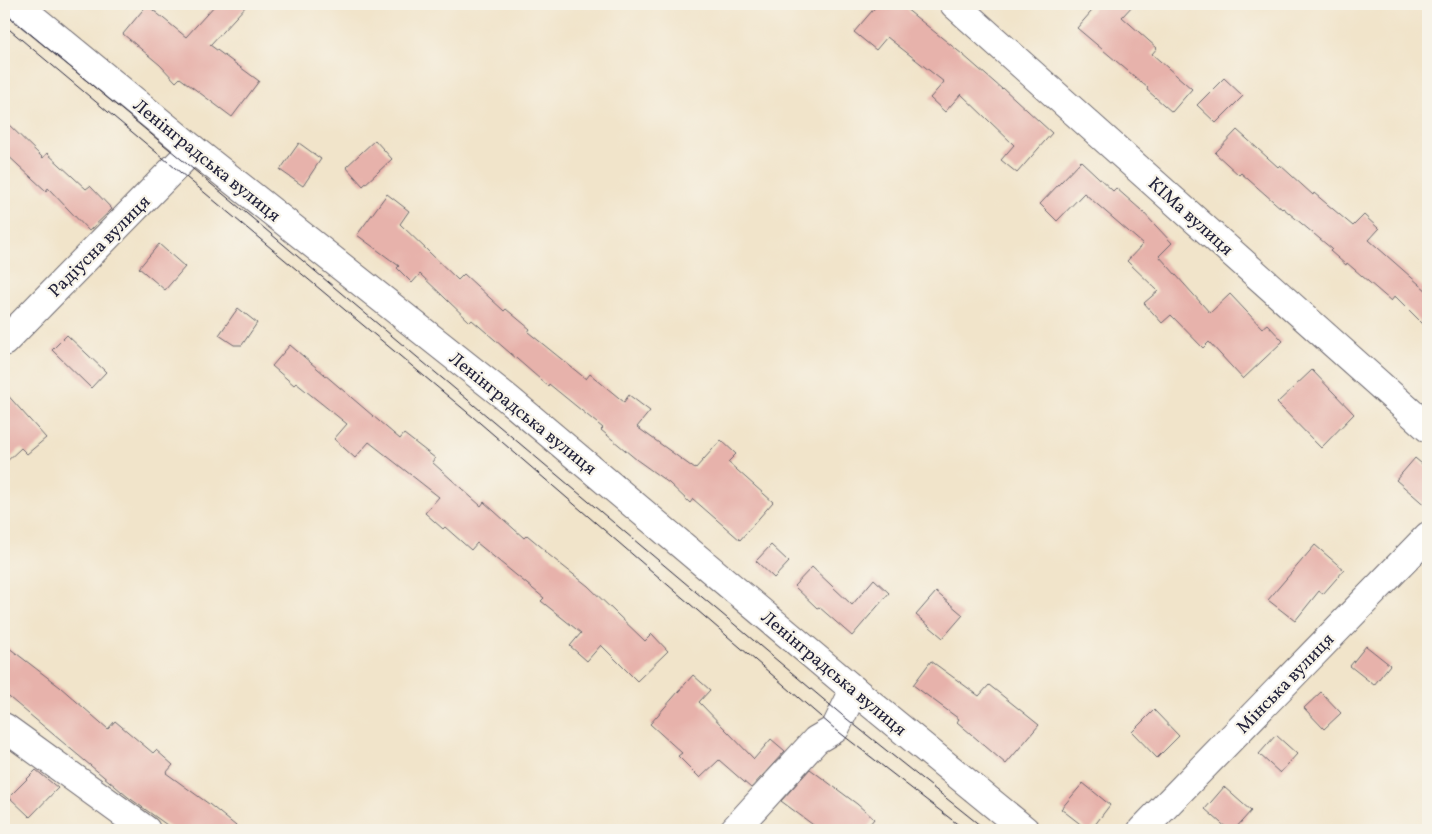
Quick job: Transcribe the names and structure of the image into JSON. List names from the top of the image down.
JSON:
{
  "streets": {
    "street": [
      "Ленінградська вулиця",
      "КІМа вулиця",
      "Радіусна вулиця",
      "Мінська вулиця"
    ]
  },
  "crossings": [
    ["Ленінградська вулиця", "Радіусна вулиця"]
  ]
}
